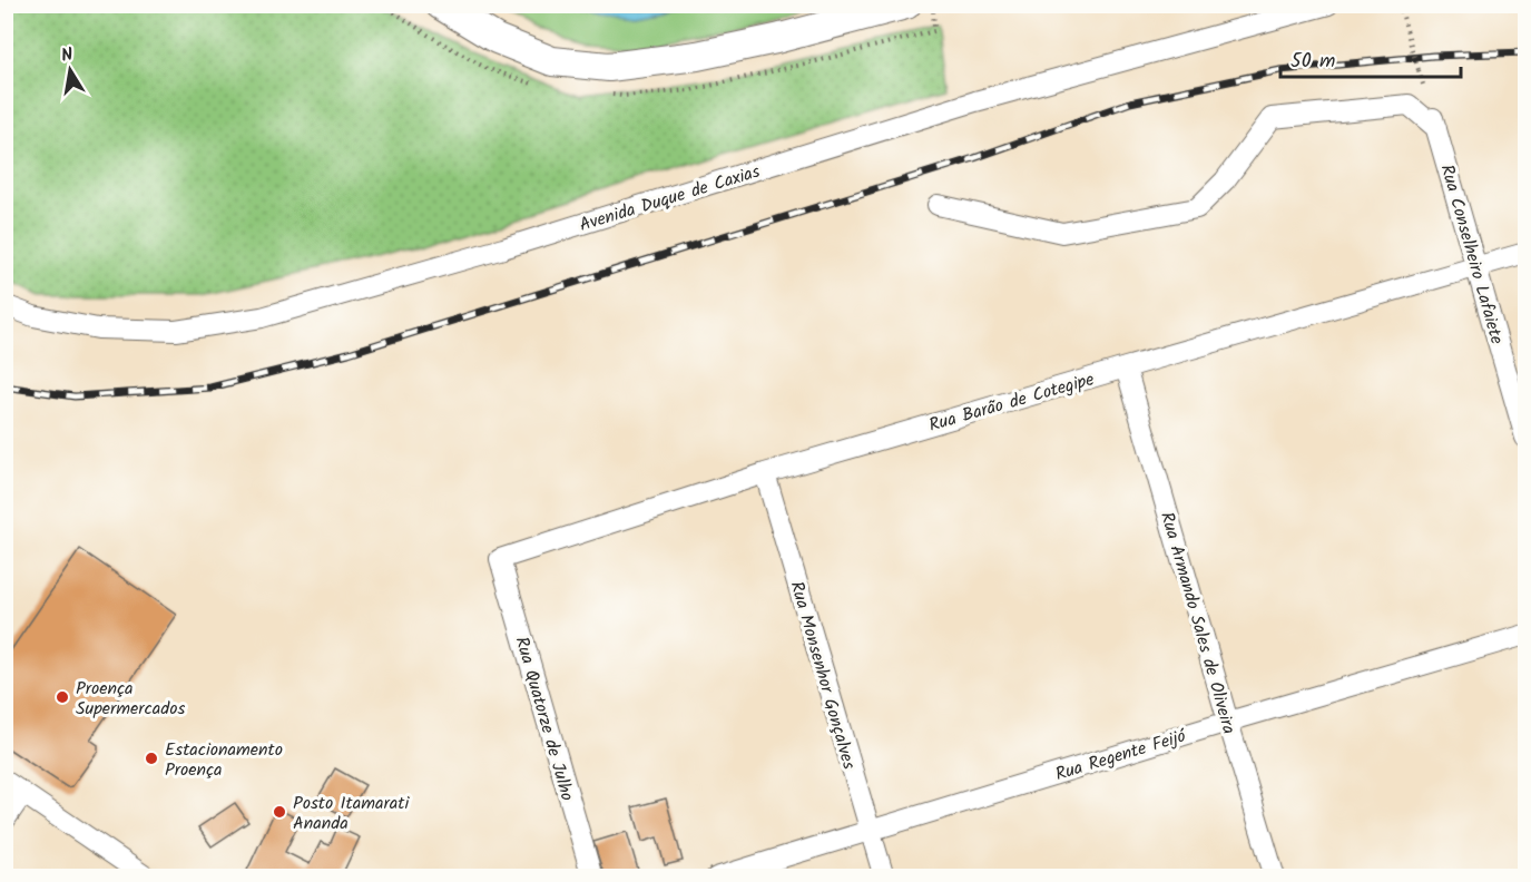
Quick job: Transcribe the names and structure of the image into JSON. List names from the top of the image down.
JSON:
{
  "streets": {
    "street": [
      "Avenida Duque de Caxias",
      "Rua Conselheiro Lafaiete",
      "Rua Barão de Cotegipe",
      "Rua Armando Sales de Oliveira",
      "Rua Monsenhor Gonçalves",
      "Rua Quatorze de Julho",
      "Rua Regente Feijó"
    ]
  },
  "crossings": [
    ["Rua Conselheiro Lafaiete", "Rua Barão de Cotegipe"],
    ["Rua Barão de Cotegipe", "Rua Armando Sales de Oliveira"],
    ["Rua Barão de Cotegipe", "Rua Monsenhor Gonçalves"],
    ["Rua Barão de Cotegipe", "Rua Quatorze de Julho"],
    ["Rua Armando Sales de Oliveira", "Rua Regente Feijó"],
    ["Rua Monsenhor Gonçalves", "Rua Regente Feijó"]
  ],
  "places": ["Proença Supermercados", "Estacionamento Proença", "Posto Itamarati Ananda"],
  "scale_bar": "50 m",
  "north": "top"
}
